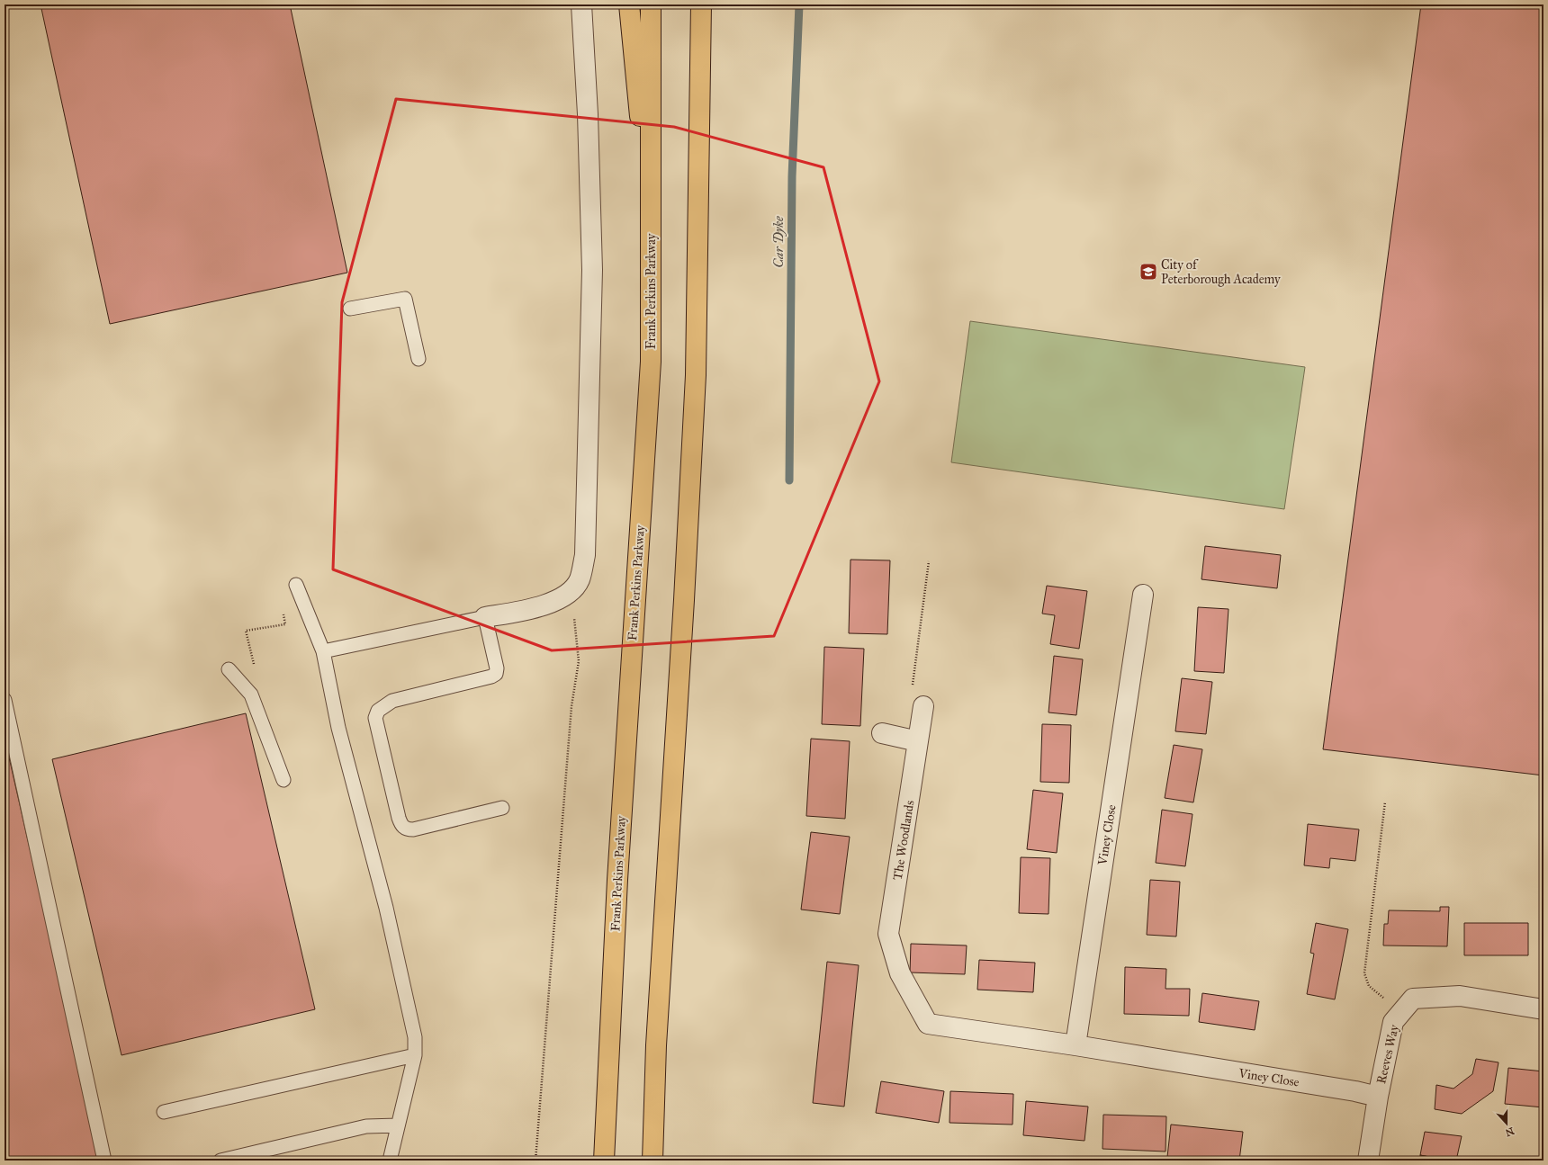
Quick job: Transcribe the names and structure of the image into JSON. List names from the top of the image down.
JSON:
{
  "streets": {
    "highway": ["Frank Perkins Parkway"],
    "street": ["Viney Close", "The Woodlands", "Reeves Way"]
  },
  "crossings": [
    ["Viney Close", "The Woodlands"],
    ["Viney Close", "Reeves Way"]
  ],
  "water": ["Car Dyke"],
  "places": {
    "school or university": ["City of Peterborough Academy"]
  },
  "north": "bottom"
}
